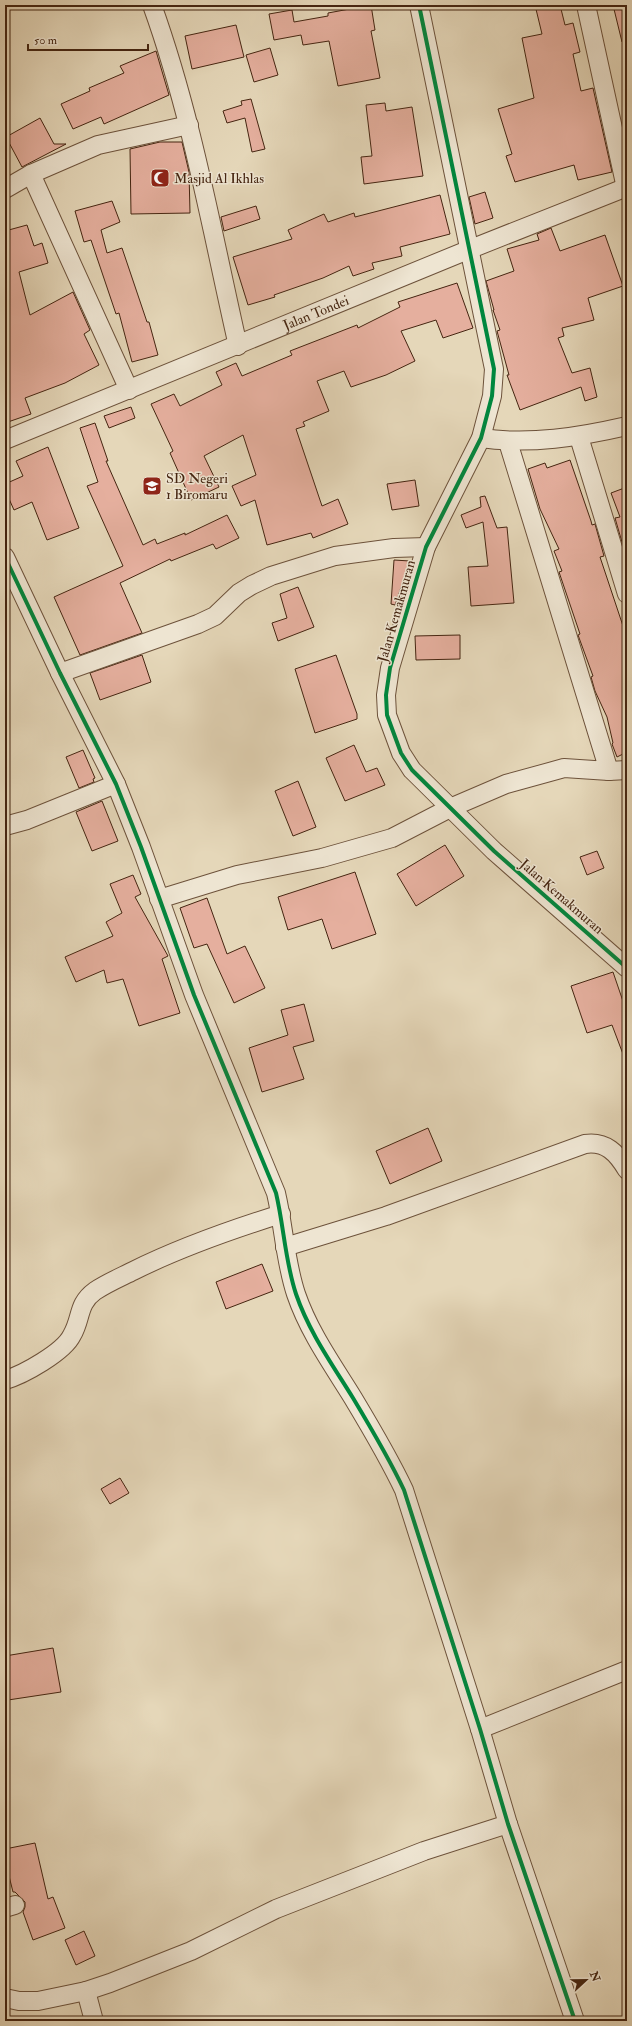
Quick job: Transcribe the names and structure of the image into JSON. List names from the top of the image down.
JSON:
{
  "streets": {
    "street": ["Jalan Tondei", "Jalan Kemakmuran"]
  },
  "crossings": [
    ["Jalan Tondei", "Jalan Kemakmuran"]
  ],
  "places": {
    "mosque": ["Masjid Al Ikhlas"],
    "school or university": ["SD Negeri 1 Biromaru"]
  },
  "scale_bar": "50 m",
  "north": "right"
}
